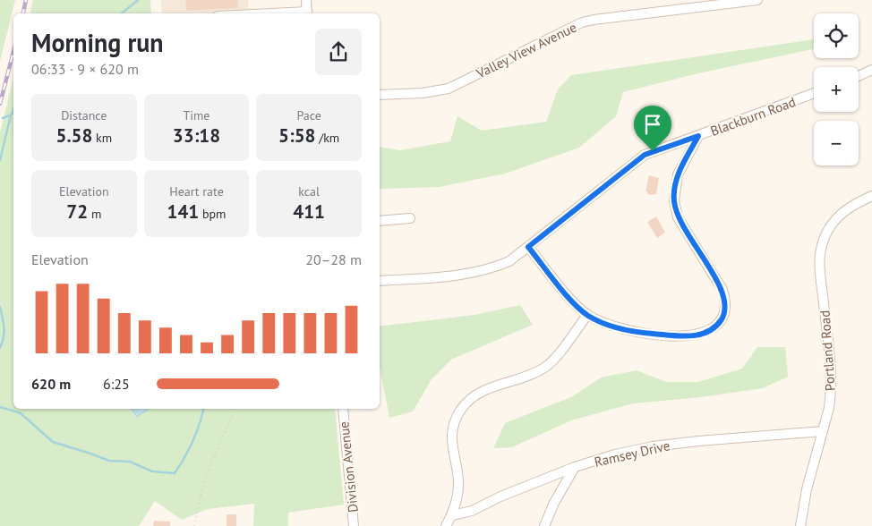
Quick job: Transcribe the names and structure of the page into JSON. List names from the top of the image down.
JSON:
{
  "streets": {
    "street": [
      "Valley View Avenue",
      "Blackburn Road",
      "Portland Road",
      "Ramsey Drive",
      "Division Avenue"
    ]
  },
  "crossings": [
    ["Portland Road", "Ramsey Drive"]
  ],
  "page": {
    "map_buttons": ["+", "−"],
    "heading": ["Morning run", "06:33 · 9 × 620 m"],
    "stats": [
      ["Distance", "5.58 km"],
      ["Time", "33:18"],
      ["Pace", "5:58 /km"],
      ["Elevation", "72 m"],
      ["Heart rate", "141 bpm"],
      ["kcal", "411"]
    ],
    "chart": ["Elevation", "20–28 m"],
    "list": [
      {
        "name": "620 m",
        "note": "6:25"
      }
    ]
  }
}
